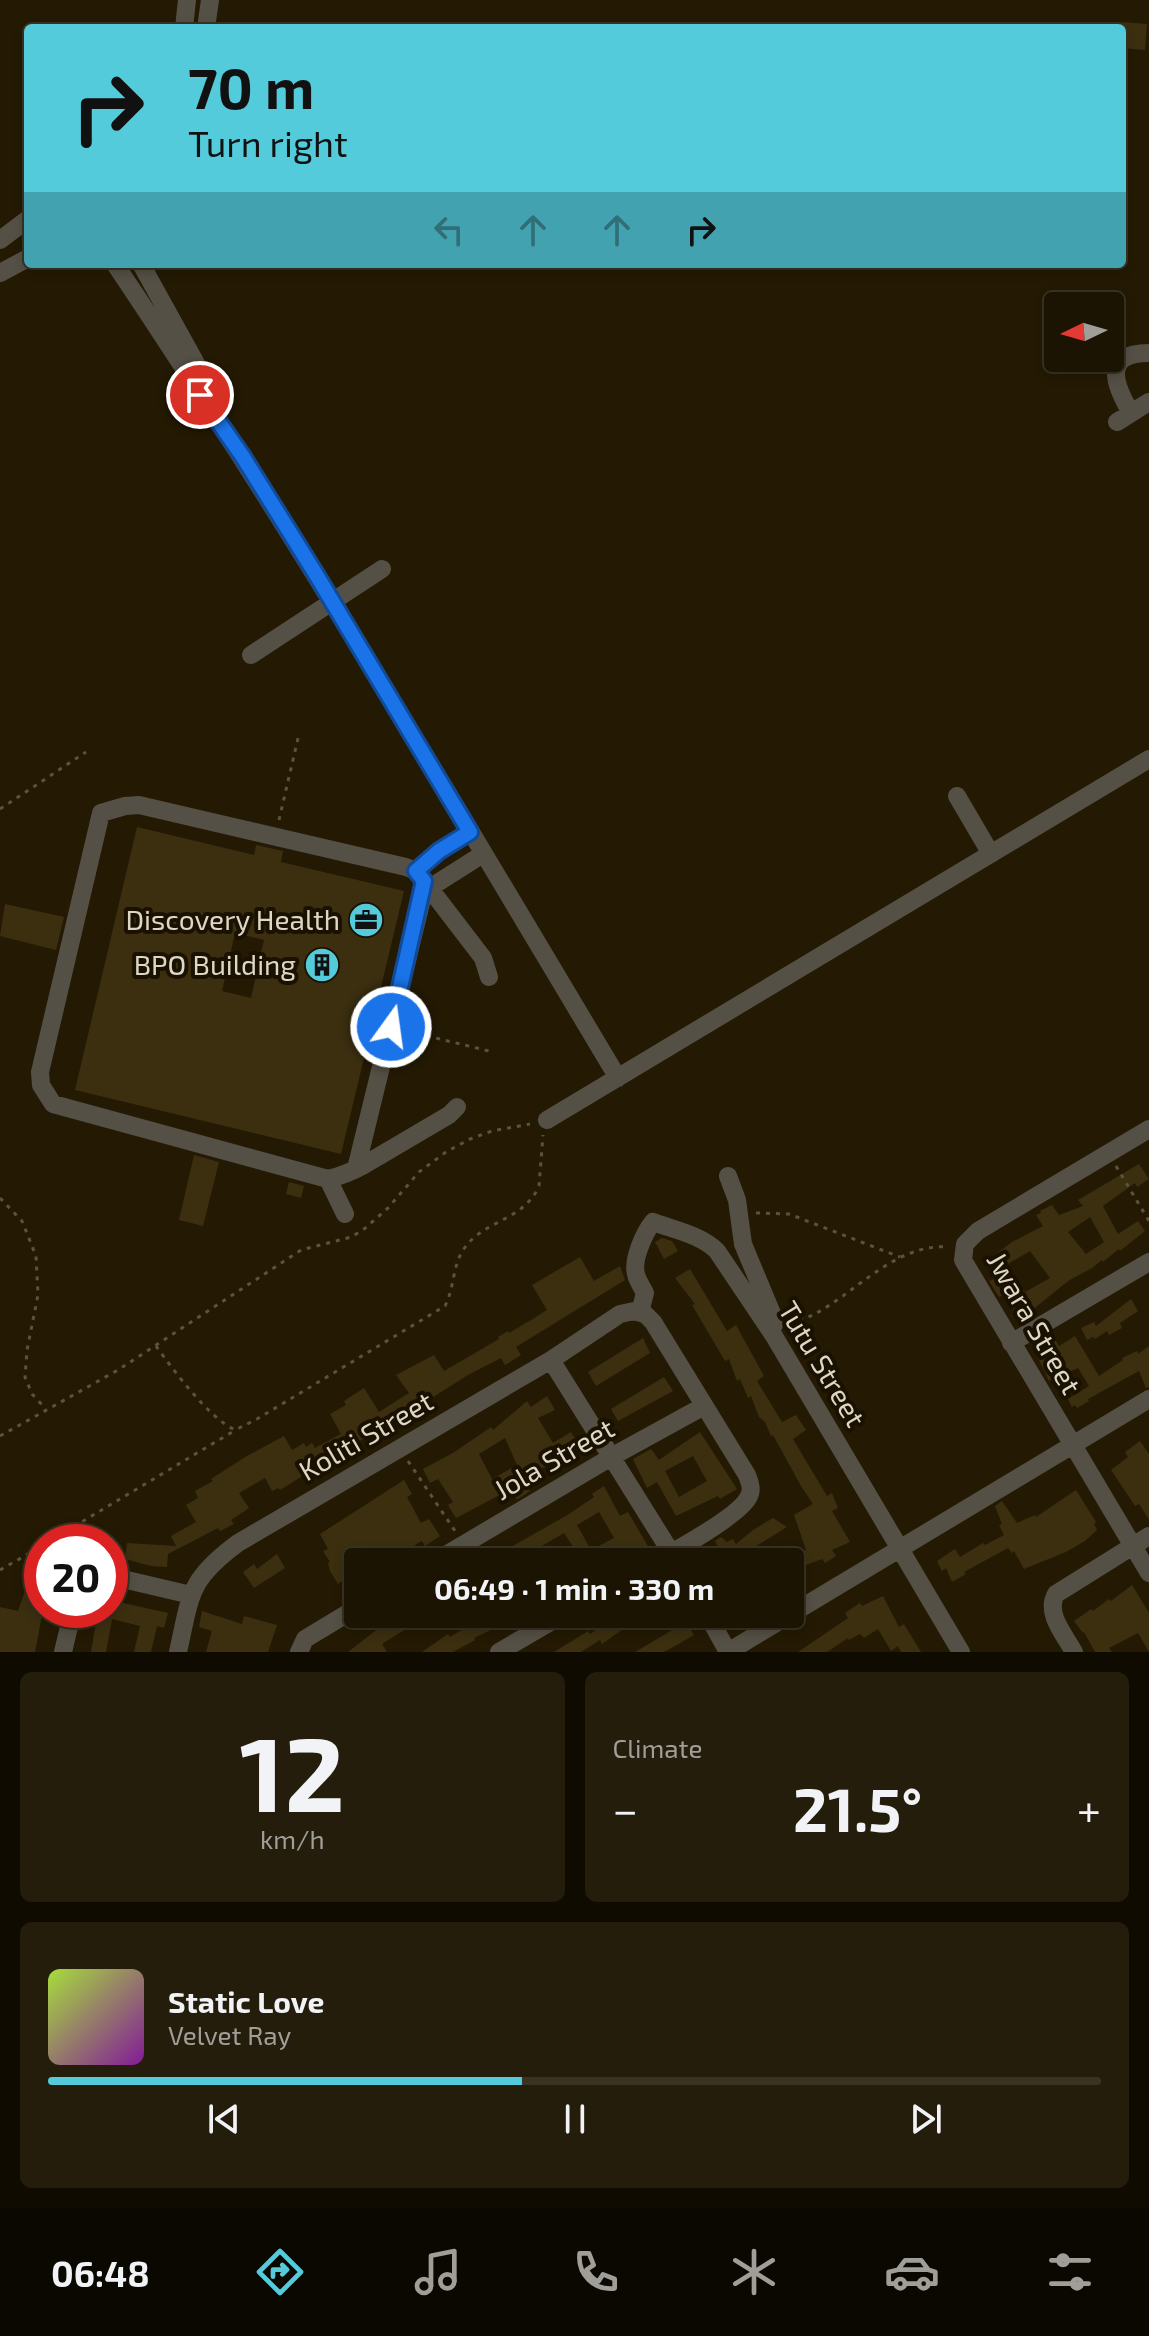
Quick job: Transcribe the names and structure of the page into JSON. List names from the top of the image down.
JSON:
{
  "streets": {
    "street": [
      "Jwara Street",
      "Tutu Street",
      "Koliti Street",
      "Jola Street"
    ]
  },
  "crossings": [
    ["Tutu Street", "Koliti Street"]
  ],
  "places": {
    "office": ["Discovery Health"],
    "building": ["BPO Building"]
  },
  "north": "left",
  "page": {
    "turn": ["70 m", "Turn right"],
    "limit": "20",
    "trip": "06:49 · 1 min · 330 m",
    "tile": [
      ["12", "km/h"],
      "Climate"
    ],
    "heat": ["−", "21.5°", "+"],
    "song": ["Static Love", "Velvet Ray"],
    "tabs": "06:48"
  }
}
